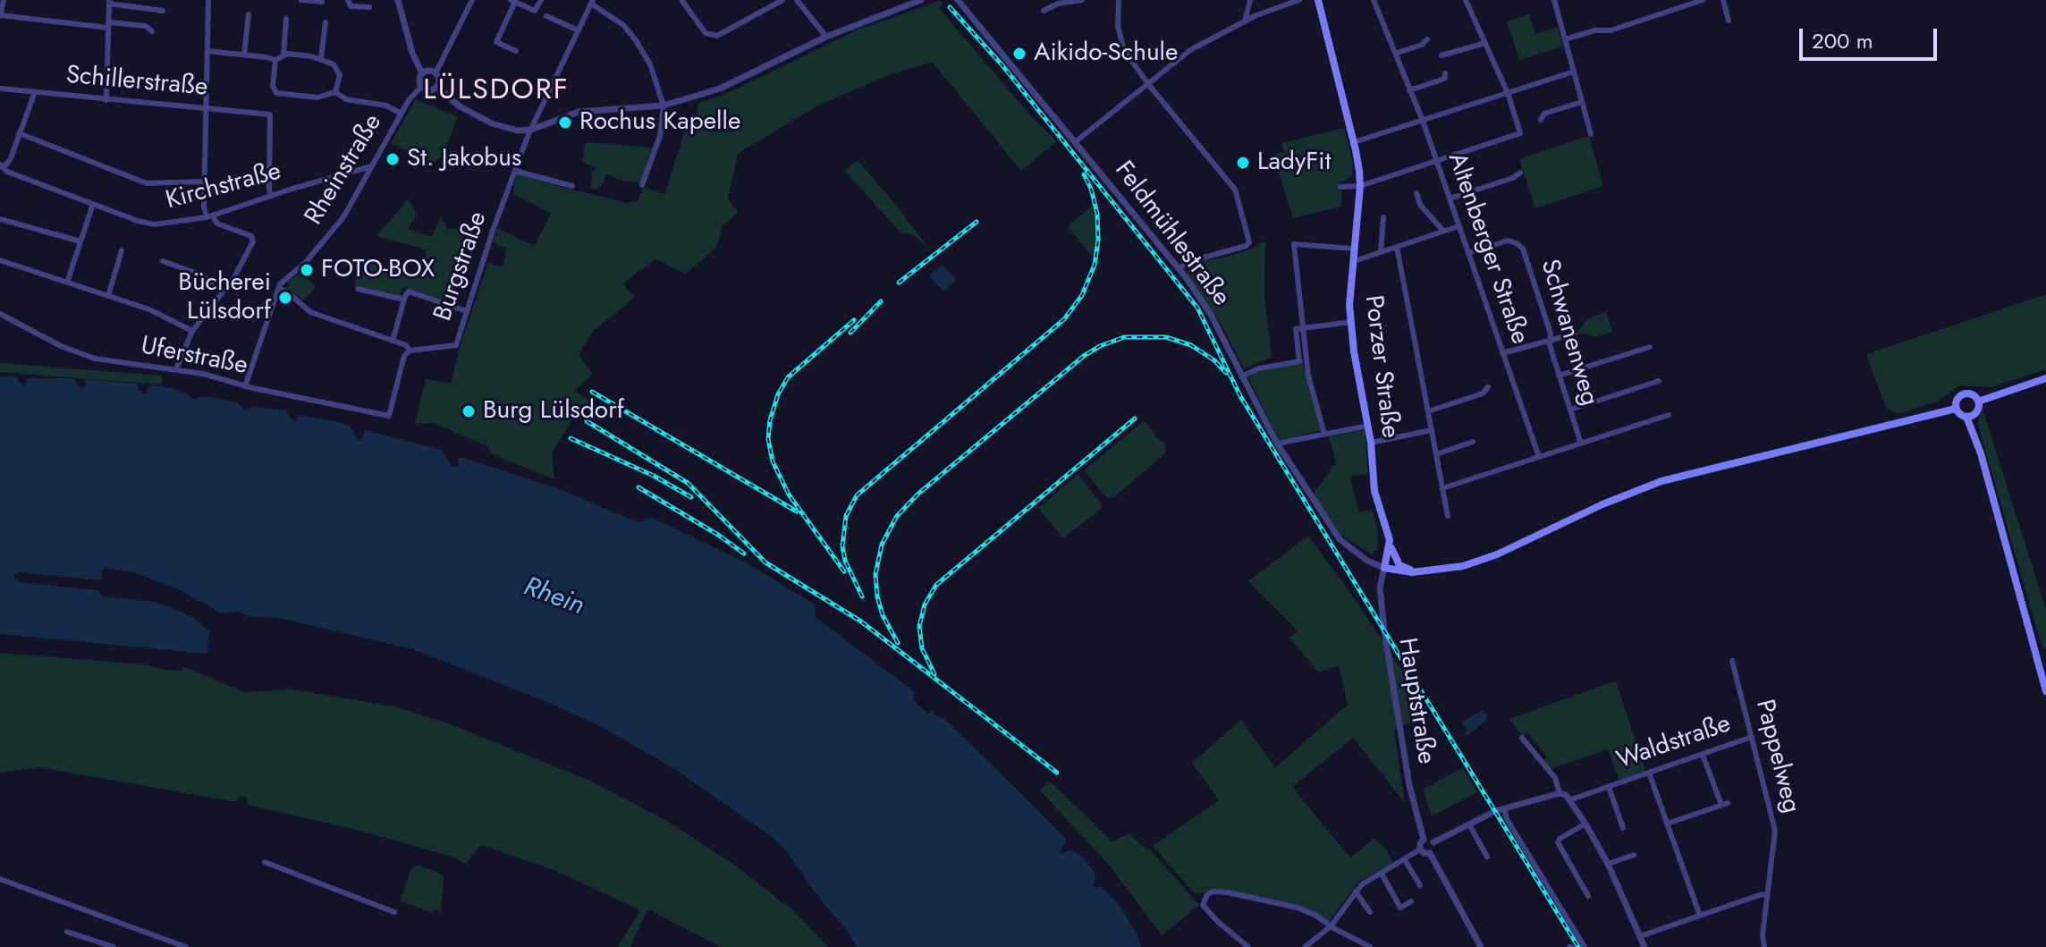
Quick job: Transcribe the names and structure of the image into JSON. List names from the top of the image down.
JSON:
{
  "streets": {
    "main road": ["Porzer Straße"],
    "street": [
      "Schillerstraße",
      "Rheinstraße",
      "Kirchstraße",
      "Feldmühlestraße",
      "Altenberger Straße",
      "Burgstraße",
      "Schwanenweg",
      "Uferstraße",
      "Hauptstraße",
      "Waldstraße",
      "Pappelweg"
    ]
  },
  "crossings": [
    ["Schillerstraße", "Kirchstraße"],
    ["Rheinstraße", "Kirchstraße"],
    ["Rheinstraße", "Uferstraße"],
    ["Feldmühlestraße", "Porzer Straße"],
    ["Feldmühlestraße", "Hauptstraße"],
    ["Altenberger Straße", "Schwanenweg"],
    ["Burgstraße", "Uferstraße"],
    ["Porzer Straße", "Hauptstraße"],
    ["Waldstraße", "Pappelweg"]
  ],
  "districts": ["LÜLSDORF"],
  "water": ["Rhein"],
  "places": [
    "Aikido-Schule",
    "Rochus Kapelle",
    "St. Jakobus",
    "LadyFit",
    "FOTO-BOX",
    "Bücherei Lülsdorf",
    "Burg Lülsdorf"
  ],
  "scale_bar": "200 m"
}
